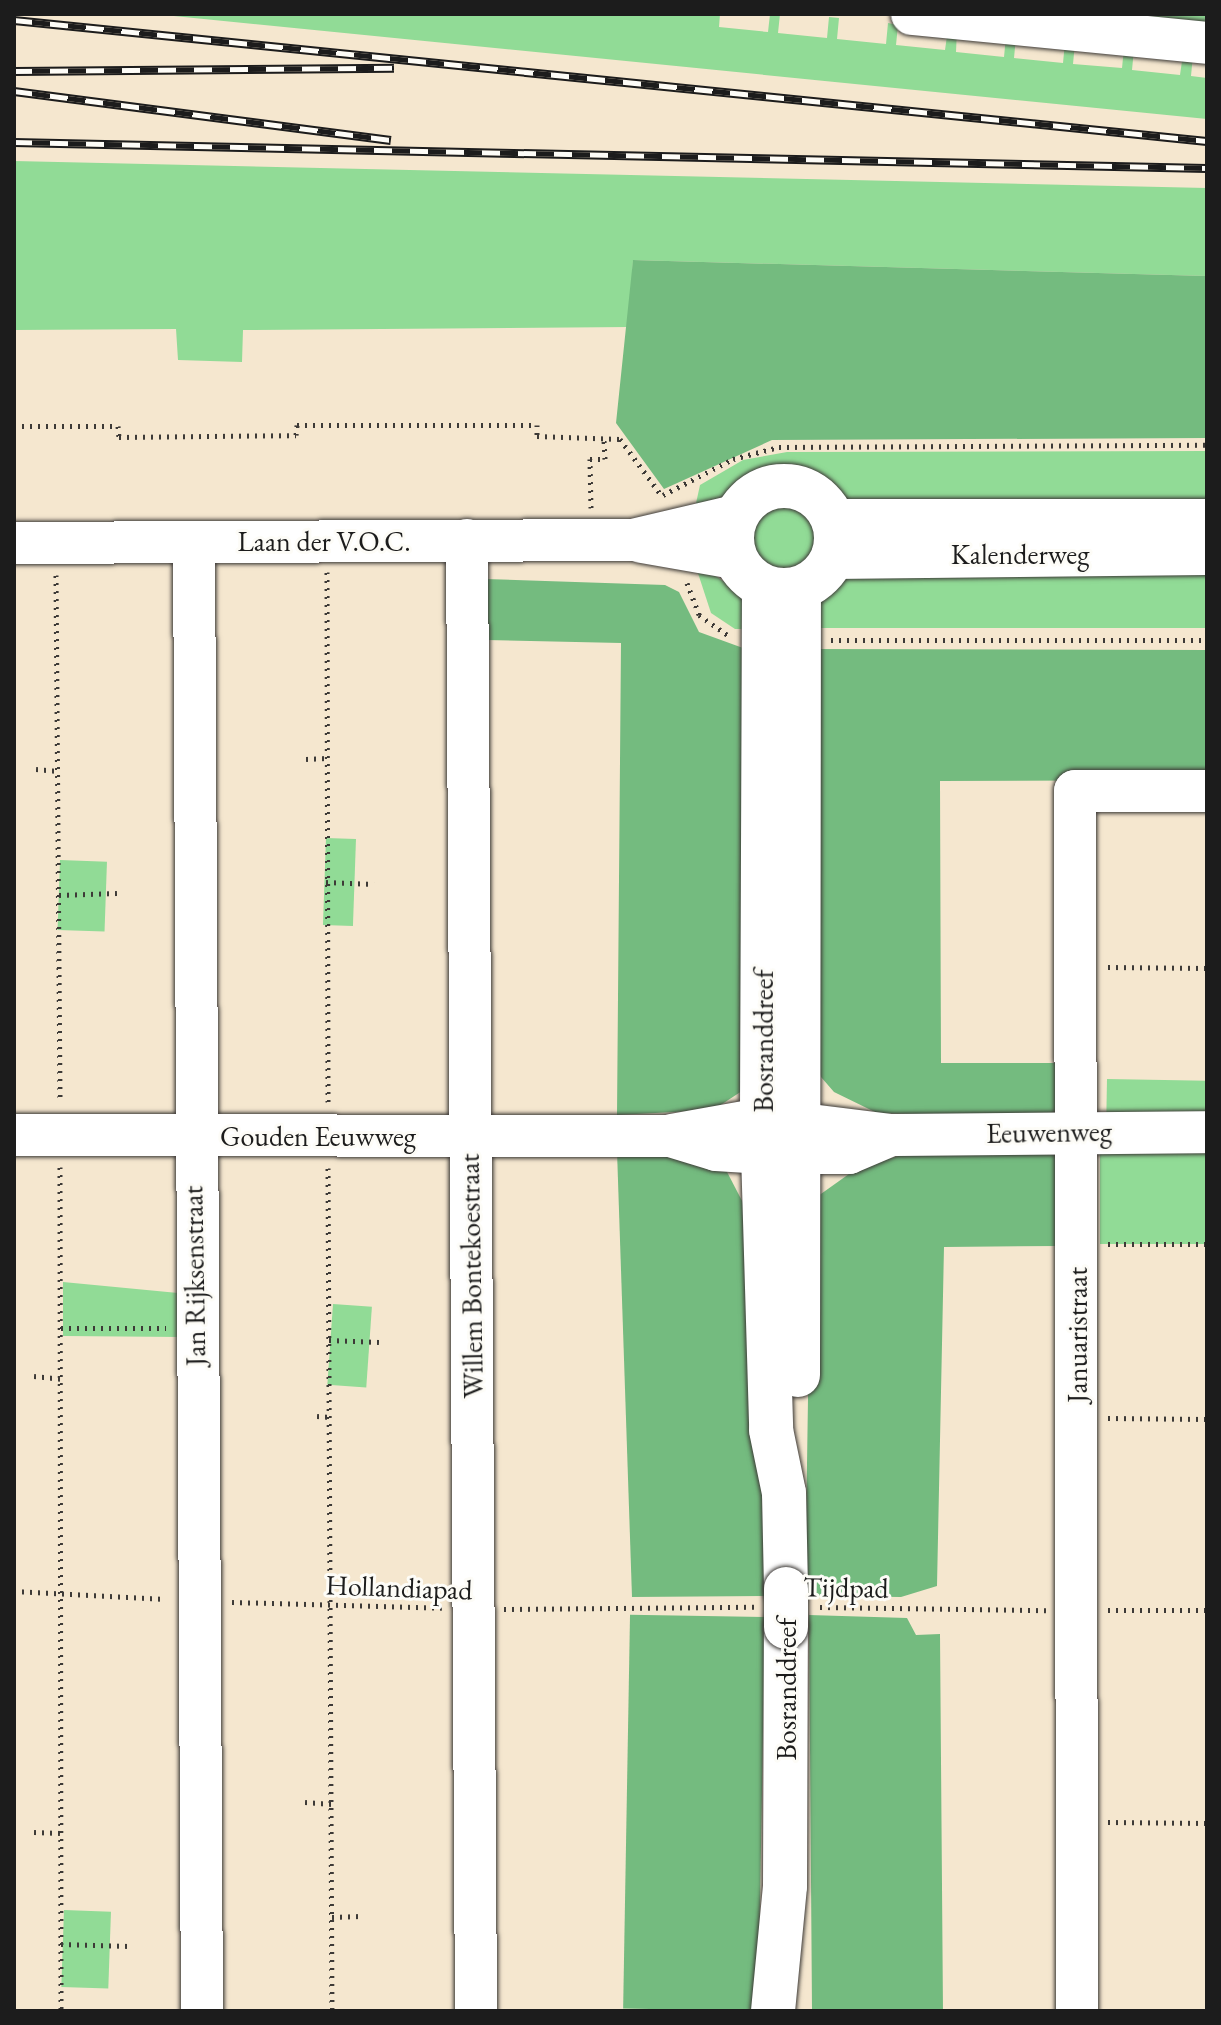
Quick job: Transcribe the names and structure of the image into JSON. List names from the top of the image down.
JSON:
{
  "streets": {
    "main road": ["Kalenderweg", "Bosranddreef"],
    "street": [
      "Laan der V.O.C.",
      "Eeuwenweg",
      "Gouden Eeuwweg",
      "Jan Rijksenstraat",
      "Willem Bontekoestraat",
      "Januaristraat"
    ],
    "path": ["Hollandiapad", "Tijdpad"]
  },
  "crossings": [
    ["Laan der V.O.C.", "Bosranddreef"],
    ["Laan der V.O.C.", "Jan Rijksenstraat"],
    ["Laan der V.O.C.", "Willem Bontekoestraat"],
    ["Bosranddreef", "Eeuwenweg"],
    ["Bosranddreef", "Gouden Eeuwweg"],
    ["Bosranddreef", "Hollandiapad"],
    ["Bosranddreef", "Tijdpad"],
    ["Eeuwenweg", "Gouden Eeuwweg"],
    ["Eeuwenweg", "Januaristraat"],
    ["Gouden Eeuwweg", "Jan Rijksenstraat"],
    ["Gouden Eeuwweg", "Willem Bontekoestraat"],
    ["Jan Rijksenstraat", "Hollandiapad"],
    ["Willem Bontekoestraat", "Hollandiapad"],
    ["Hollandiapad", "Tijdpad"]
  ]
}
